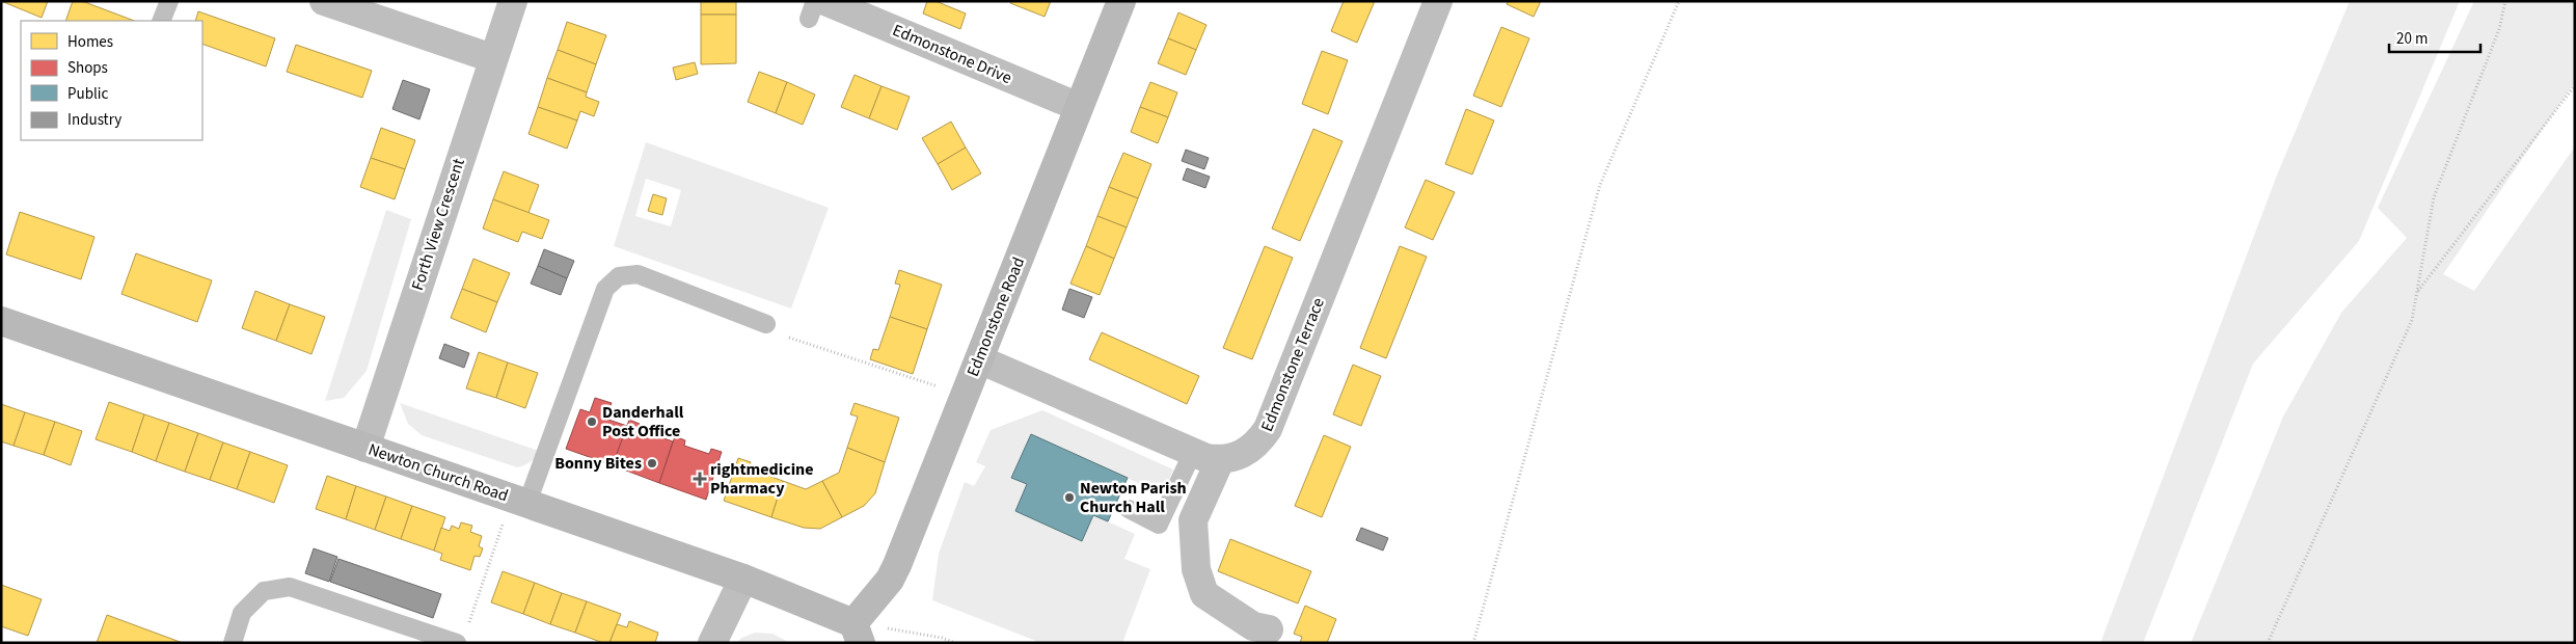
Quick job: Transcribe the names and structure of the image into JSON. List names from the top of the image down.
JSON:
{
  "streets": {
    "street": [
      "Edmonstone Drive",
      "Forth View Crescent",
      "Edmonstone Road",
      "Edmonstone Terrace",
      "Newton Church Road"
    ]
  },
  "crossings": [
    ["Edmonstone Drive", "Edmonstone Road"],
    ["Forth View Crescent", "Newton Church Road"],
    ["Edmonstone Road", "Newton Church Road"]
  ],
  "places": {
    "other": ["Danderhall Post Office", "Bonny Bites", "Newton Parish Church Hall"],
    "health": ["rightmedicine Pharmacy"]
  },
  "legend": [
    "Homes",
    "Shops",
    "Public",
    "Industry"
  ],
  "scale_bar": "20 m"
}
